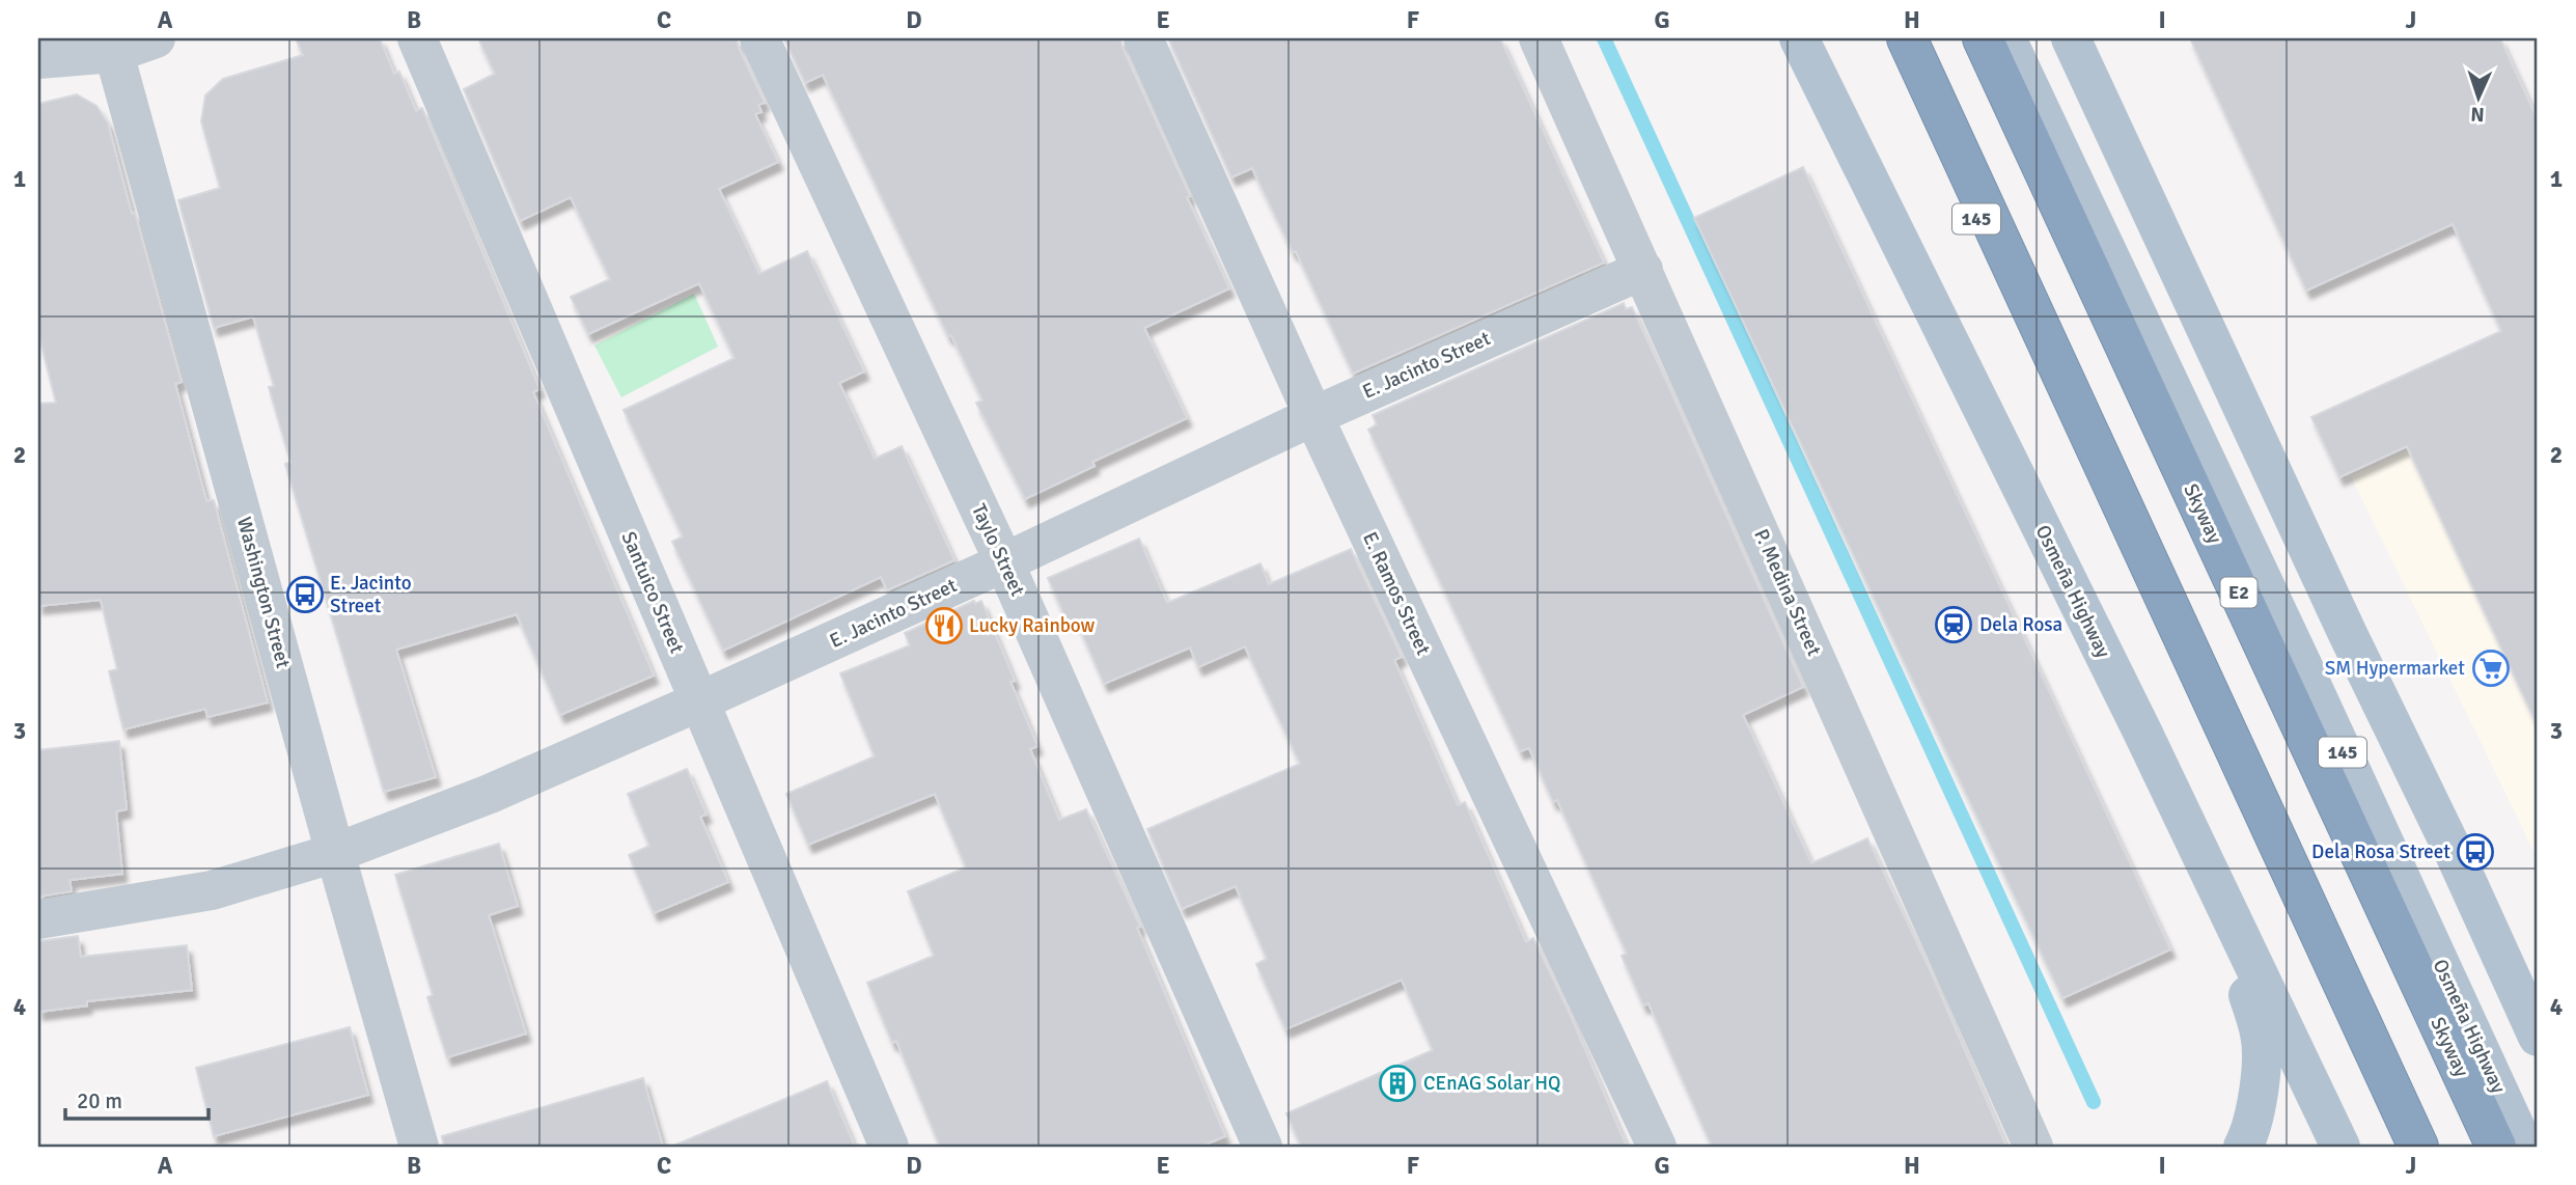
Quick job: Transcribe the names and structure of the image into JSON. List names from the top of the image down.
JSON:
{
  "streets": {
    "highway": ["Skyway", "E2"],
    "main road": ["145", "Osmeña Highway"],
    "street": [
      "E. Jacinto Street",
      "Taylo Street",
      "Washington Street",
      "Santuico Street",
      "P. Medina Street",
      "E. Ramos Street"
    ]
  },
  "crossings": [
    ["E. Jacinto Street", "Taylo Street"],
    ["E. Jacinto Street", "Washington Street"],
    ["E. Jacinto Street", "Santuico Street"],
    ["E. Jacinto Street", "P. Medina Street"],
    ["E. Jacinto Street", "E. Ramos Street"]
  ],
  "places": {
    "bus stop": ["E. Jacinto Street", "Dela Rosa Street"],
    "station": ["Dela Rosa"],
    "restaurant": ["Lucky Rainbow"],
    "supermarket": ["SM Hypermarket"],
    "building": ["CEnAG Solar HQ"]
  },
  "scale_bar": "20 m",
  "north": "bottom",
  "grid": {
    "columns": [
      "A",
      "B",
      "C",
      "D",
      "E",
      "F",
      "G",
      "H",
      "I",
      "J"
    ],
    "rows": [
      "1",
      "2",
      "3",
      "4"
    ]
  }
}
